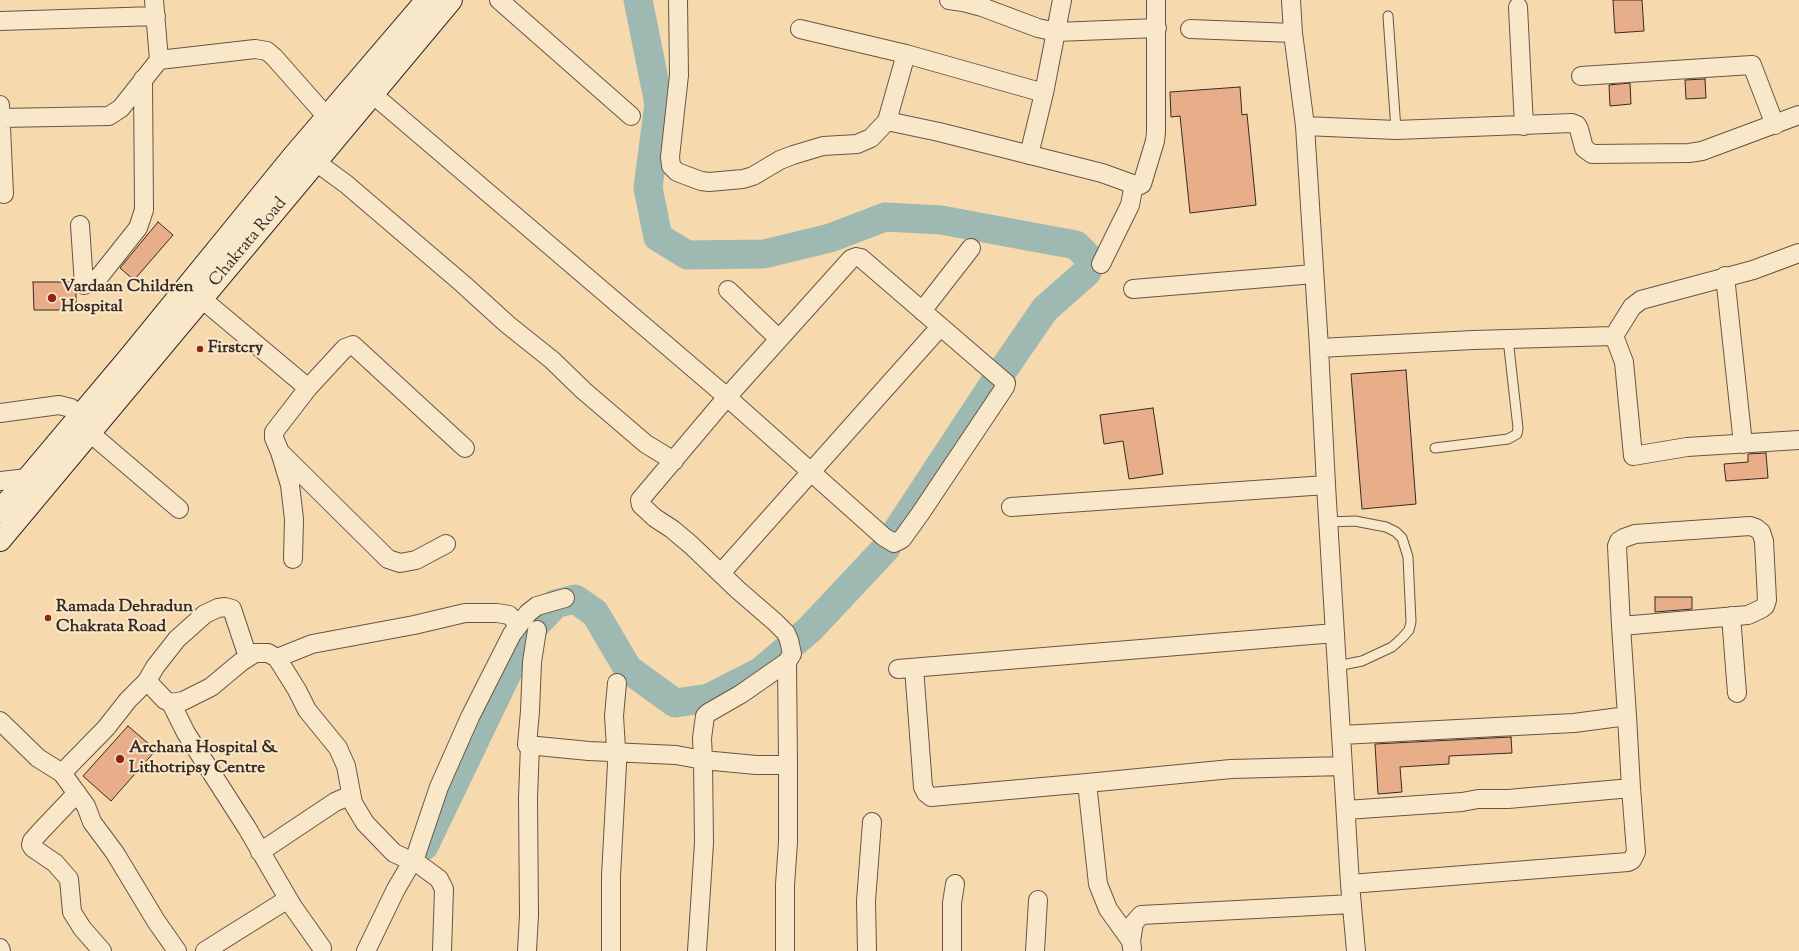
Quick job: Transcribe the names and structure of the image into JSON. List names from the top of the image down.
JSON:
{
  "streets": {
    "main road": ["Chakrata Road"]
  },
  "places": [
    "Vardaan Children Hospital",
    "Firstcry",
    "Ramada Dehradun Chakrata Road",
    "Archana Hospital & Lithotripsy Centre"
  ]
}
